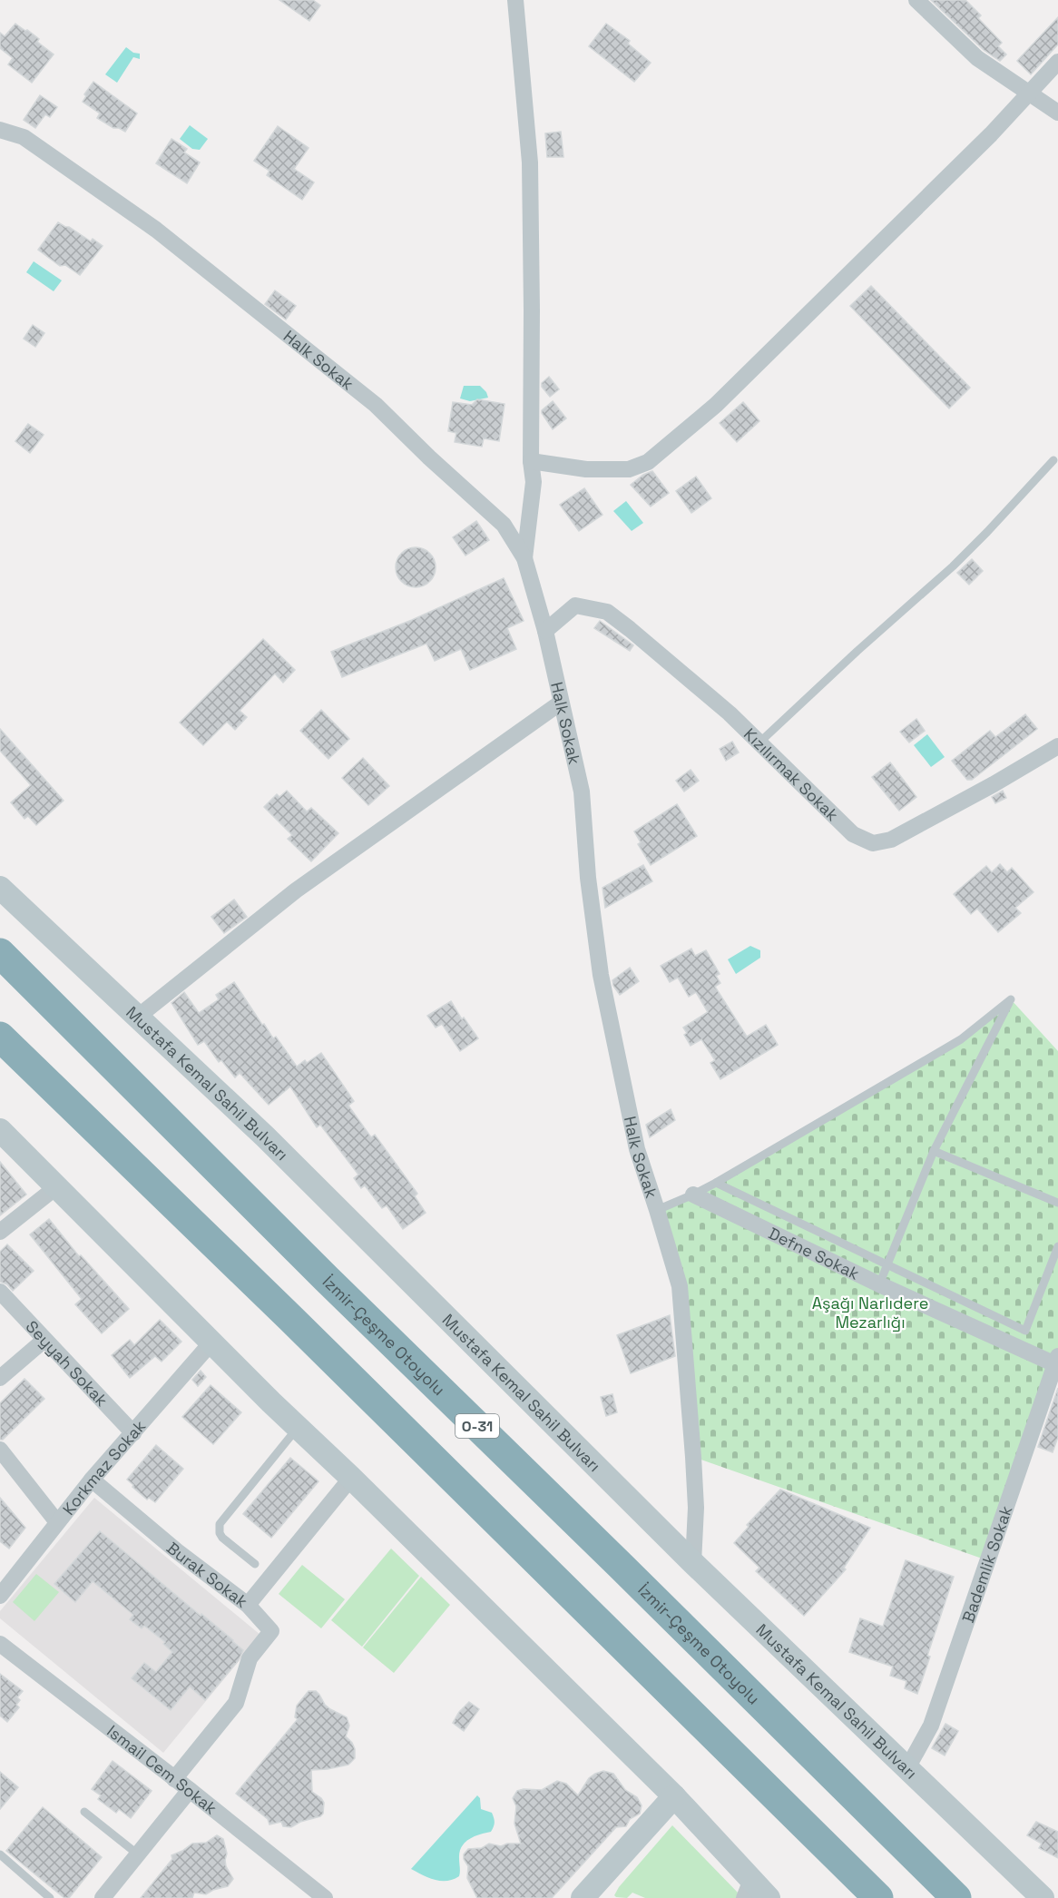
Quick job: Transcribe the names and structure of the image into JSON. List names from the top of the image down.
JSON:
{
  "streets": {
    "highway": ["İzmir-Çeşme Otoyolu", "O-31"],
    "main road": ["Mustafa Kemal Sahil Bulvarı"],
    "street": [
      "Halk Sokak",
      "Kızılırmak Sokak",
      "Defne Sokak",
      "Seyyah Sokak",
      "Korkmaz Sokak",
      "Bademlik Sokak",
      "Burak Sokak",
      "Ismail Cem Sokak"
    ]
  },
  "crossings": [
    ["Halk Sokak", "Kızılırmak Sokak"],
    ["Halk Sokak", "Mustafa Kemal Sahil Bulvarı"],
    ["Mustafa Kemal Sahil Bulvarı", "Bademlik Sokak"],
    ["Defne Sokak", "Bademlik Sokak"],
    ["Seyyah Sokak", "Korkmaz Sokak"],
    ["Korkmaz Sokak", "Burak Sokak"]
  ],
  "parks": ["Aşağı Narlıdere Mezarlığı"]
}
